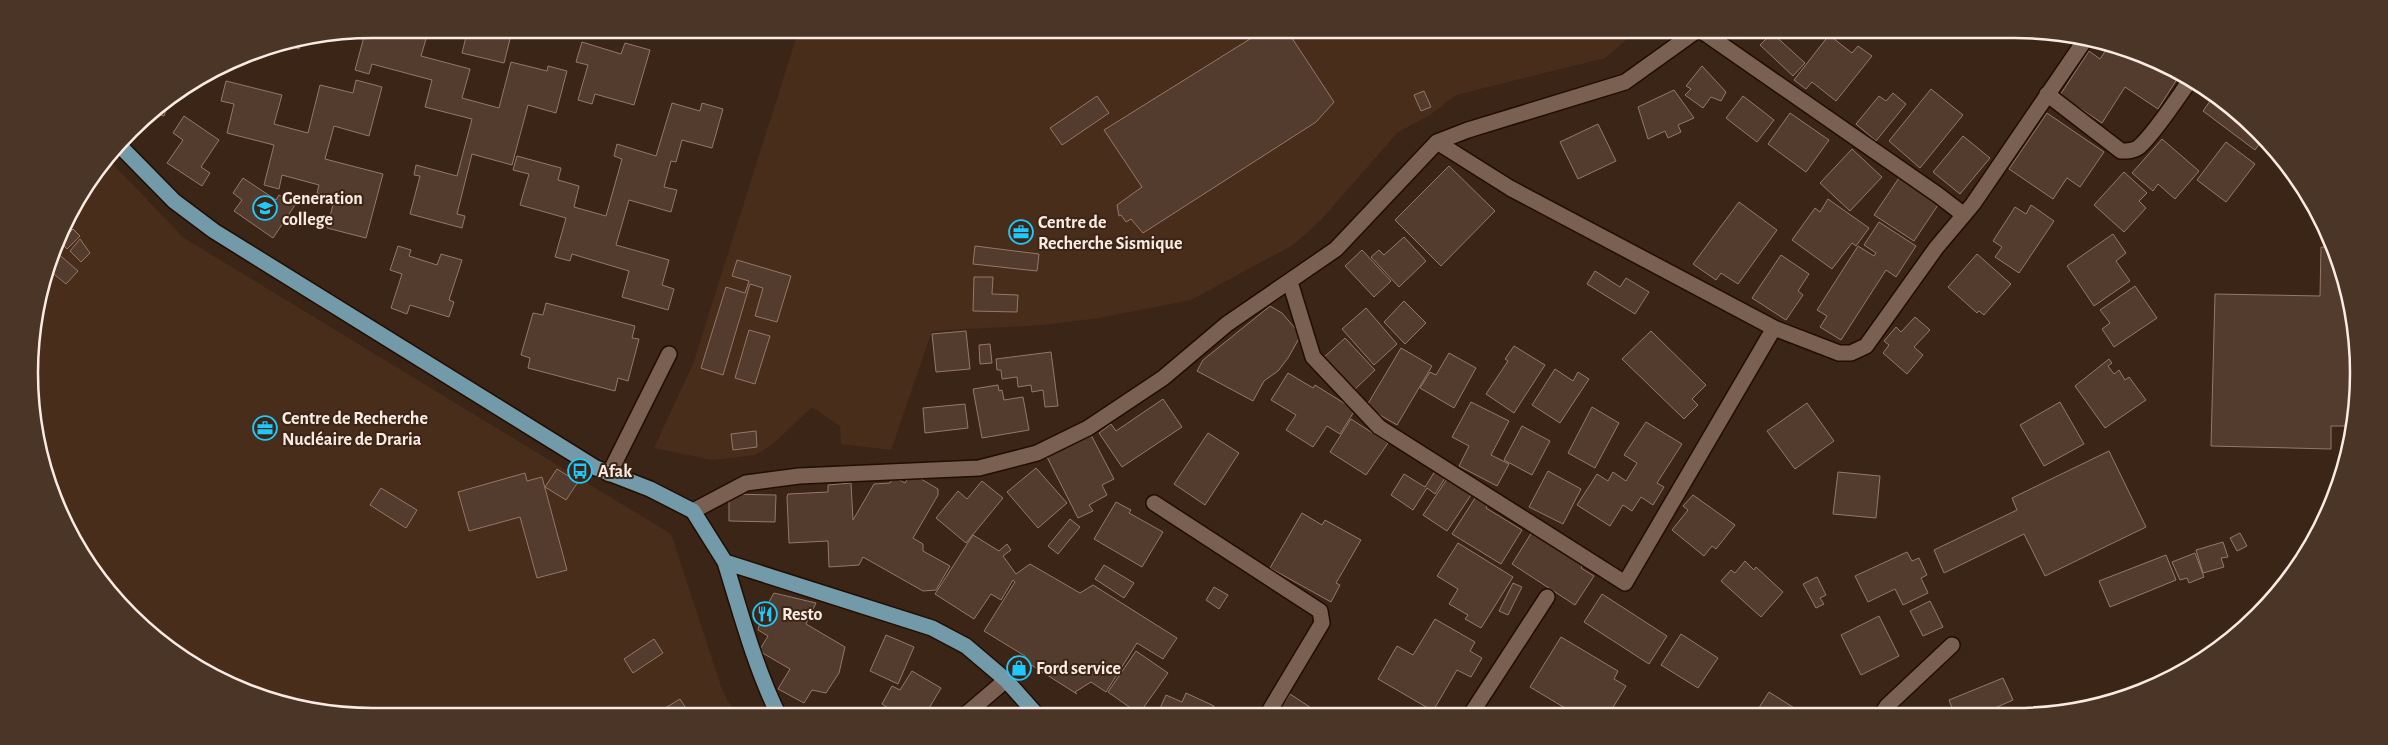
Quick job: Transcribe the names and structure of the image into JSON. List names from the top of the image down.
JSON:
{
  "places": {
    "school or university": ["Generation college"],
    "office": ["Centre de Recherche Sismique", "Centre de Recherche Nucléaire de Draria"],
    "bus stop": ["Afak"],
    "restaurant": ["Resto"],
    "shop": ["Ford service"]
  }
}
